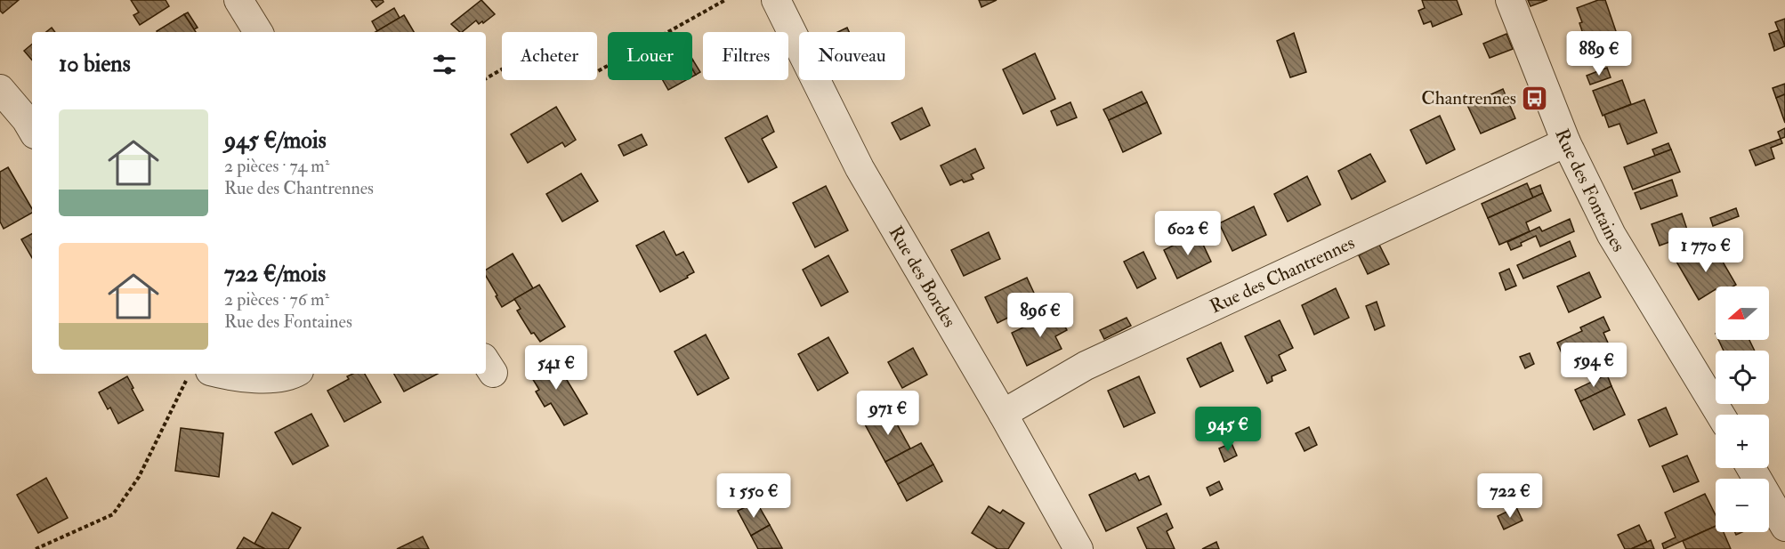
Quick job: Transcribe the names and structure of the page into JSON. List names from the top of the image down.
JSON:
{
  "streets": {
    "street": ["Rue des Fontaines", "Rue des Chantrennes", "Rue des Bordes"]
  },
  "crossings": [
    ["Rue des Fontaines", "Rue des Chantrennes"],
    ["Rue des Chantrennes", "Rue des Bordes"]
  ],
  "places": {
    "bus stop": ["Chantrennes"]
  },
  "north": "left",
  "page": {
    "price": [
      "889 €",
      "602 €",
      "1 770 €",
      "896 €",
      "594 €",
      "541 €",
      "971 €",
      "945 €",
      "1 550 €",
      "722 €"
    ],
    "chip": [
      "Acheter",
      "Louer",
      "Filtres",
      "Nouveau"
    ],
    "heading": "10 biens",
    "list": [
      {
        "name": "945 €/mois",
        "note": "2 pièces · 74 m² · Rue des Chantrennes"
      },
      {
        "name": "722 €/mois",
        "note": "2 pièces · 76 m² · Rue des Fontaines"
      }
    ],
    "map_buttons": ["+", "−"]
  }
}
